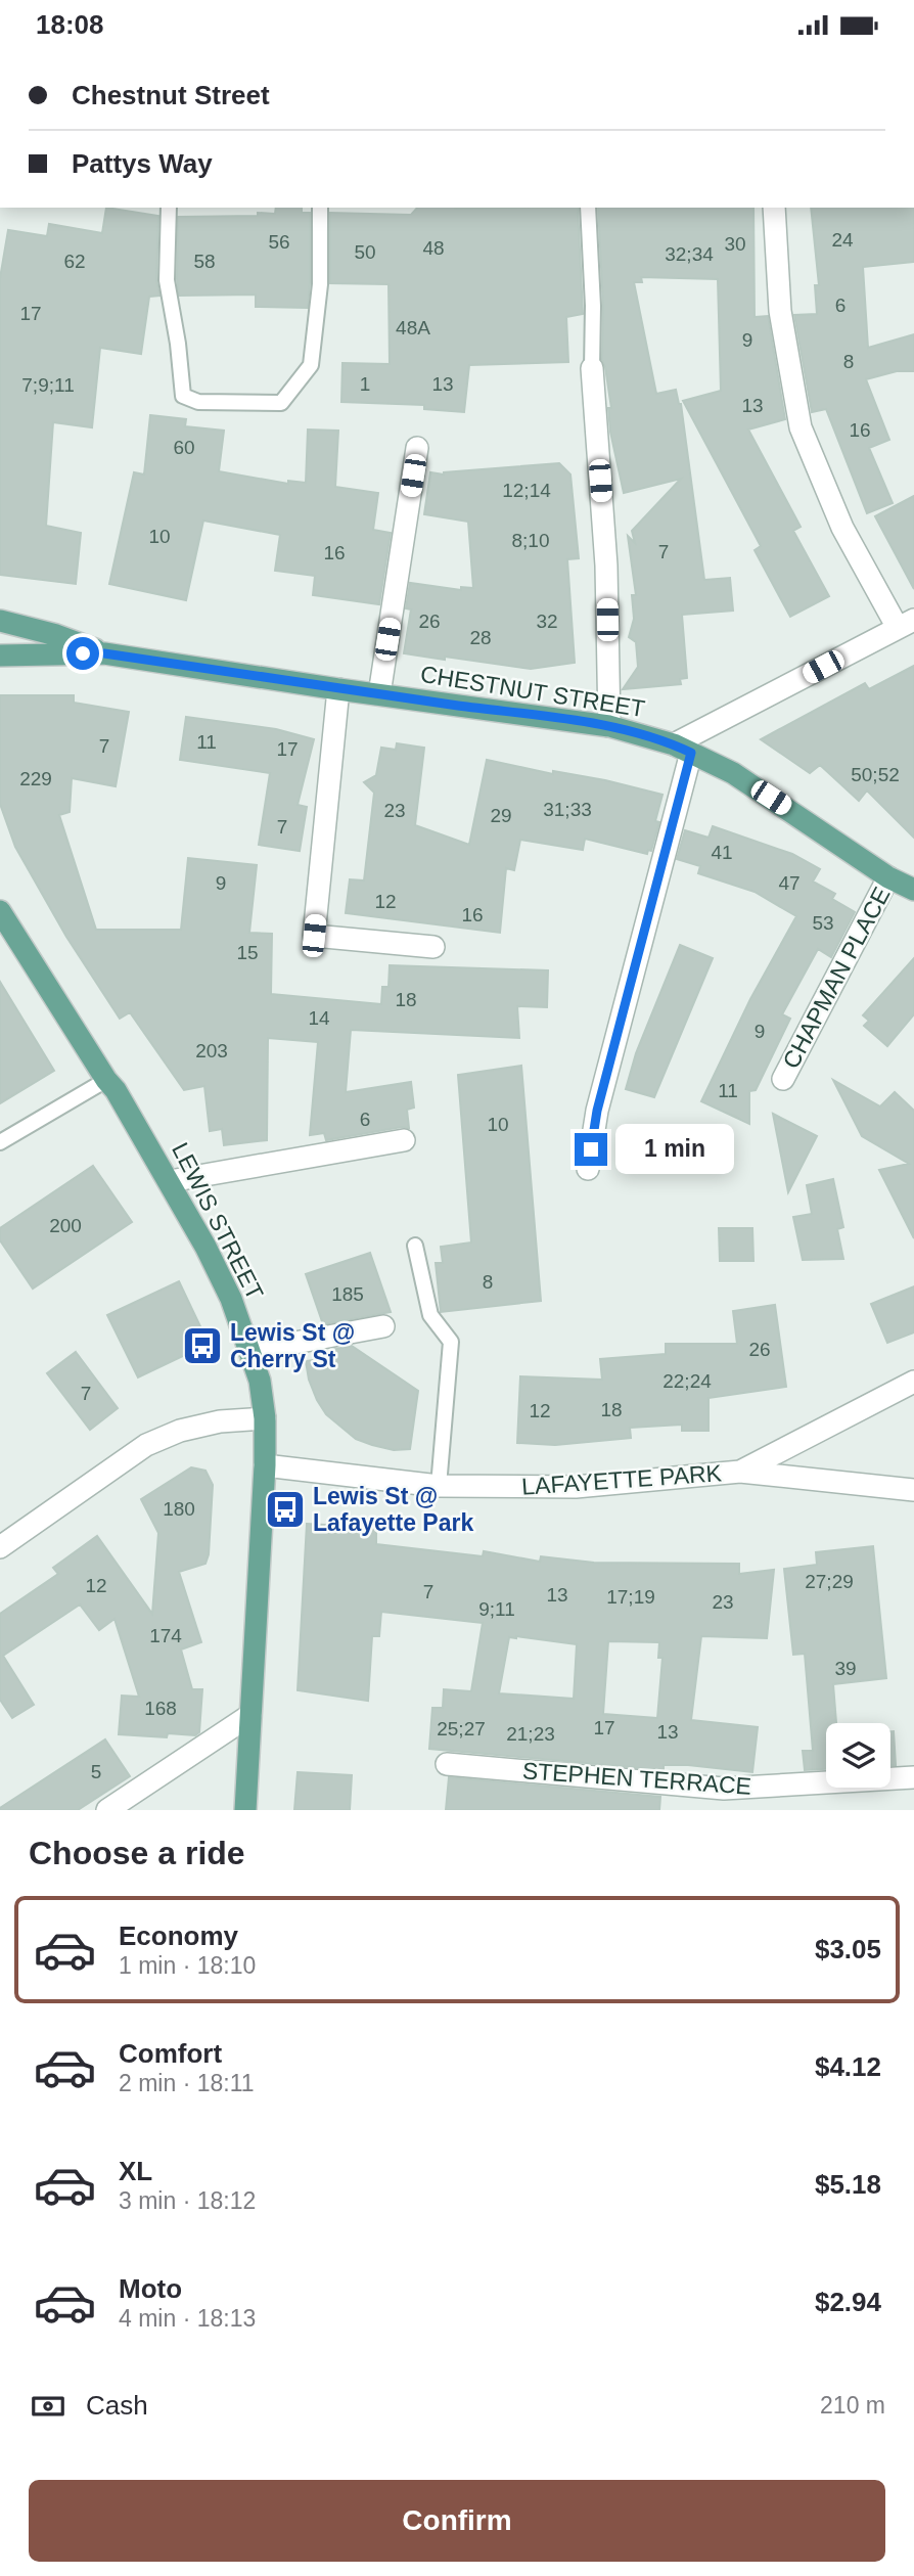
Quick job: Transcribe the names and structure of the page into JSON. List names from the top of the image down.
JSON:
{
  "streets": {
    "main road": ["CHESTNUT STREET", "LEWIS STREET"],
    "street": ["CHAPMAN PLACE", "LAFAYETTE PARK", "STEPHEN TERRACE"]
  },
  "crossings": [
    ["CHESTNUT STREET", "CHAPMAN PLACE"],
    ["LEWIS STREET", "LAFAYETTE PARK"]
  ],
  "places": {
    "bus stop": ["Lewis St @ Cherry St", "Lewis St @ Lafayette Park"]
  },
  "house_numbers": [
    "24",
    "56",
    "30",
    "48",
    "50",
    "32;34",
    "62",
    "58",
    "6",
    "17",
    "48A",
    "9",
    "8",
    "1",
    "13",
    "7;9;11",
    "13",
    "16",
    "60",
    "12;14",
    "10",
    "8;10",
    "7",
    "16",
    "26",
    "32",
    "28",
    "11",
    "7",
    "17",
    "50;52",
    "229",
    "31;33",
    "23",
    "29",
    "7",
    "41",
    "9",
    "47",
    "12",
    "16",
    "53",
    "15",
    "18",
    "14",
    "9",
    "203",
    "11",
    "6",
    "10",
    "200",
    "8",
    "185",
    "26",
    "22;24",
    "7",
    "18",
    "12",
    "180",
    "27;29",
    "12",
    "7",
    "13",
    "17;19",
    "23",
    "9;11",
    "174",
    "39",
    "168",
    "17",
    "25;27",
    "13",
    "21;23",
    "5"
  ],
  "page": {
    "status": "18:08",
    "banner": ["Chestnut Street", "Pattys Way"],
    "bubble": "1 min",
    "heading": "Choose a ride",
    "list": [
      {
        "name": "Economy",
        "note": "1 min · 18:10",
        "value": "$3.05"
      },
      {
        "name": "Comfort",
        "note": "2 min · 18:11",
        "value": "$4.12"
      },
      {
        "name": "XL",
        "note": "3 min · 18:12",
        "value": "$5.18"
      },
      {
        "name": "Moto",
        "note": "4 min · 18:13",
        "value": "$2.94"
      }
    ],
    "pay": ["Cash", "210 m"],
    "buttons": "Confirm"
  }
}
